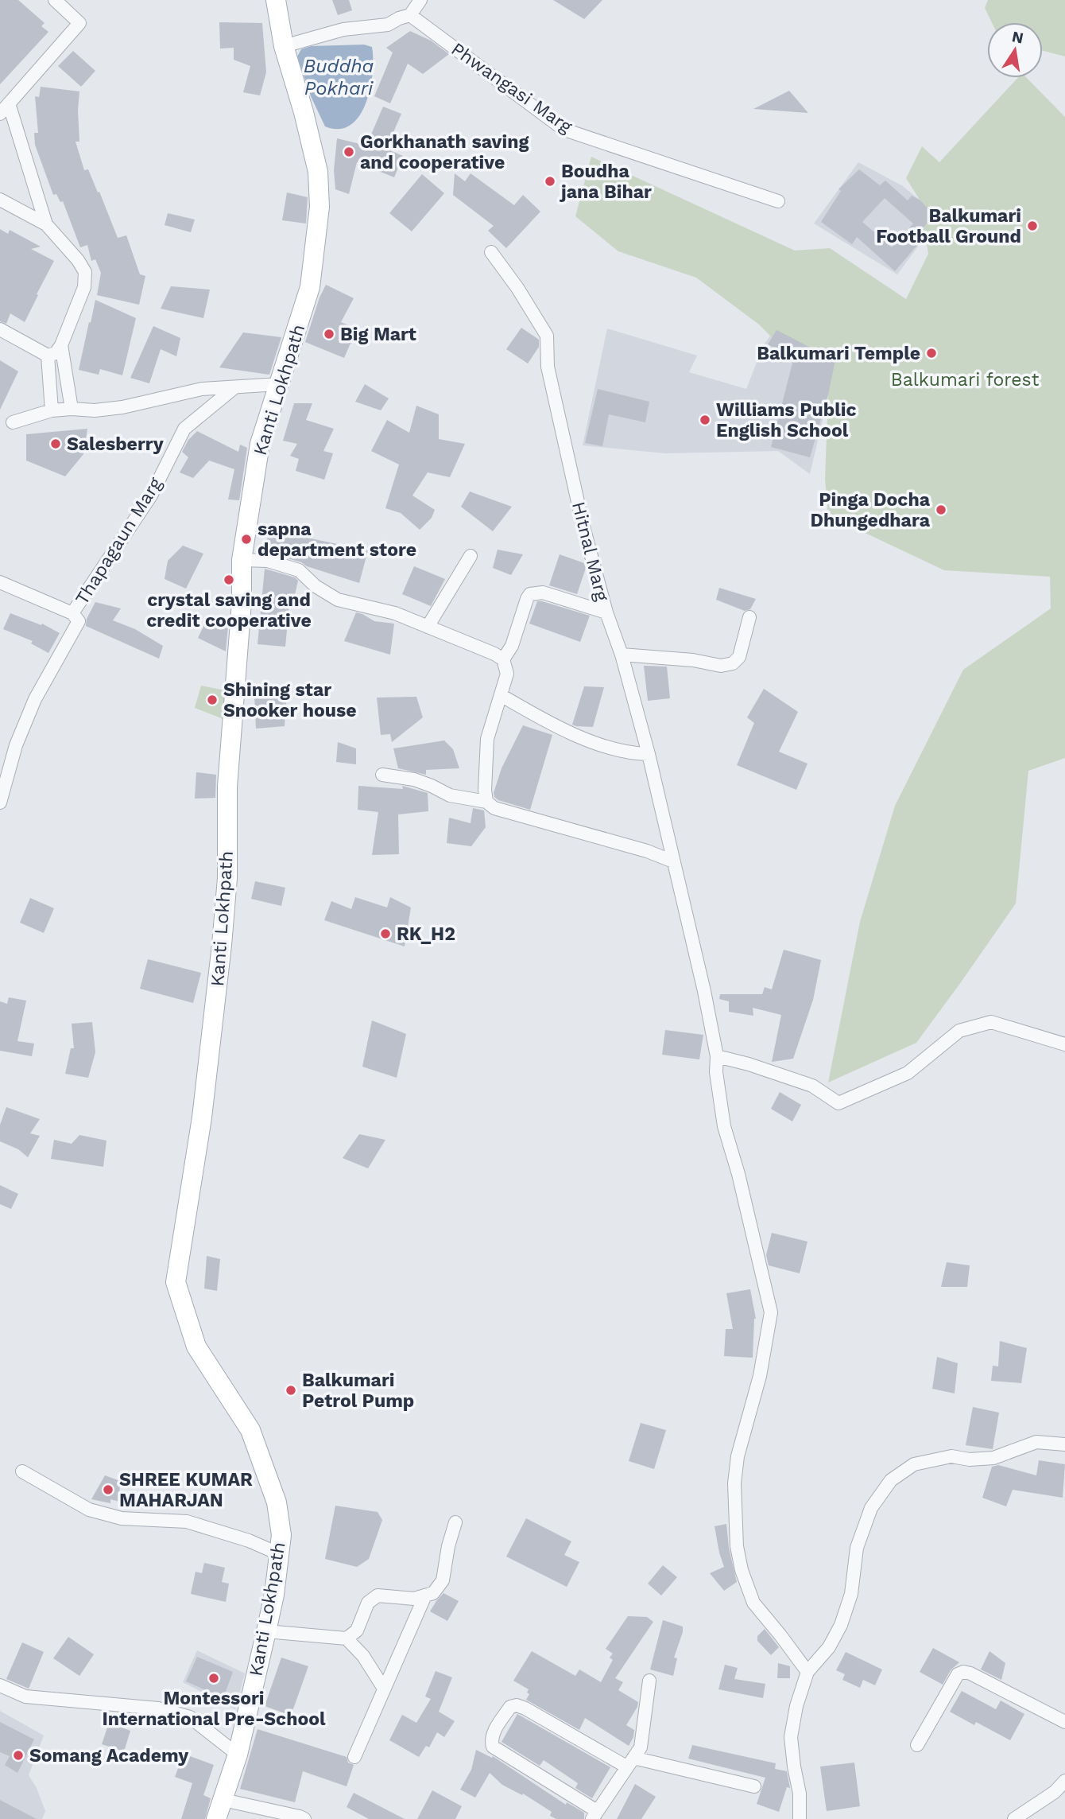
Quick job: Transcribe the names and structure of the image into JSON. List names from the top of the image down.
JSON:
{
  "streets": {
    "main road": ["Kanti Lokhpath"],
    "street": ["Phwangasi Marg", "Thapagaun Marg", "Hitnal Marg"]
  },
  "water": ["Buddha Pokhari"],
  "parks": ["Balkumari forest"],
  "places": [
    "Gorkhanath saving and cooperative",
    "Boudha jana Bihar",
    "Balkumari Football Ground",
    "Big Mart",
    "Balkumari Temple",
    "Williams Public English School",
    "Salesberry",
    "Pinga Docha Dhungedhara",
    "sapna department store",
    "crystal saving and credit cooperative",
    "Shining star Snooker house",
    "RK_H2",
    "Balkumari Petrol Pump",
    "SHREE KUMAR MAHARJAN",
    "Montessori International Pre-School",
    "Somang Academy"
  ],
  "north": "top"
}
